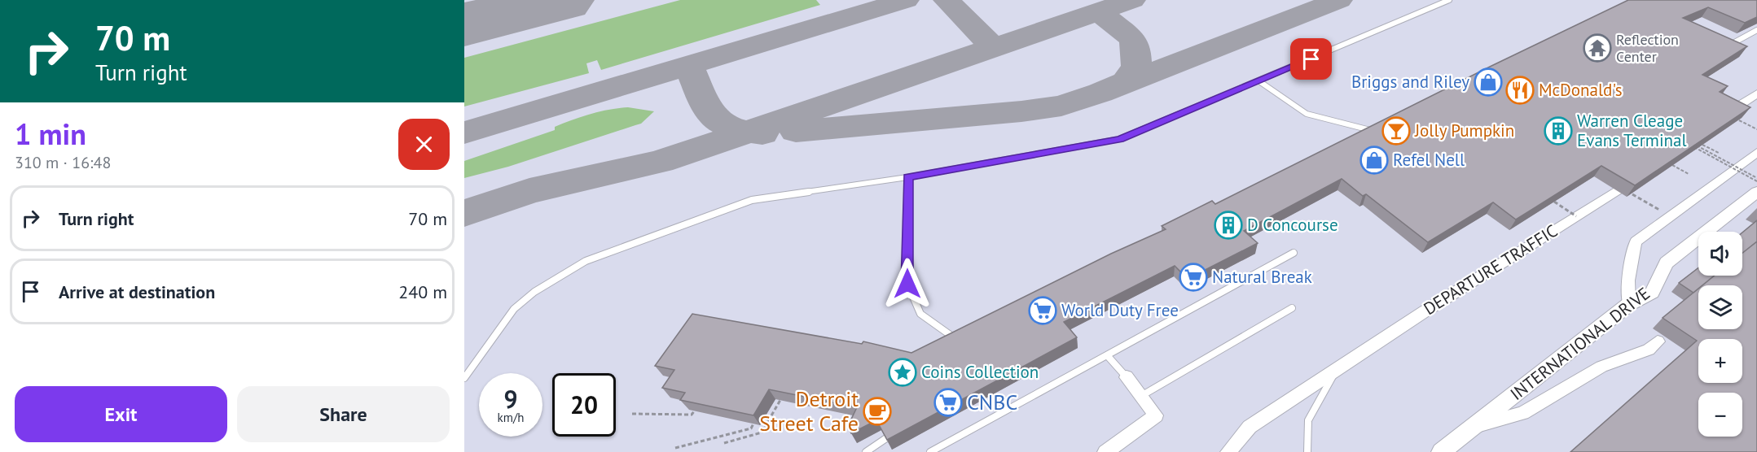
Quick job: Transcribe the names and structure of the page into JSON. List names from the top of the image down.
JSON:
{
  "streets": {
    "street": ["DEPARTURE TRAFFIC", "INTERNATIONAL DRIVE"]
  },
  "places": {
    "temple": ["Reflection Center"],
    "shop": ["Briggs and Riley", "Refel Nell"],
    "restaurant": ["McDonald's"],
    "bar": ["Jolly Pumpkin"],
    "building": ["Warren Cleage Evans Terminal", "D Concourse"],
    "supermarket": ["Natural Break", "World Duty Free", "CNBC"],
    "place": ["Coins Collection"],
    "cafe": ["Detroit Street Cafe"]
  },
  "page": {
    "turn": ["70 m", "Turn right"],
    "heading": ["1 min", "310 m · 16:48"],
    "list": [
      {
        "name": "Turn right",
        "value": "70 m"
      },
      {
        "name": "Arrive at destination",
        "value": "240 m"
      }
    ],
    "map_buttons": ["+", "−"],
    "speed": "9 km/h",
    "limit": "20",
    "buttons": ["Exit", "Share"]
  }
}
